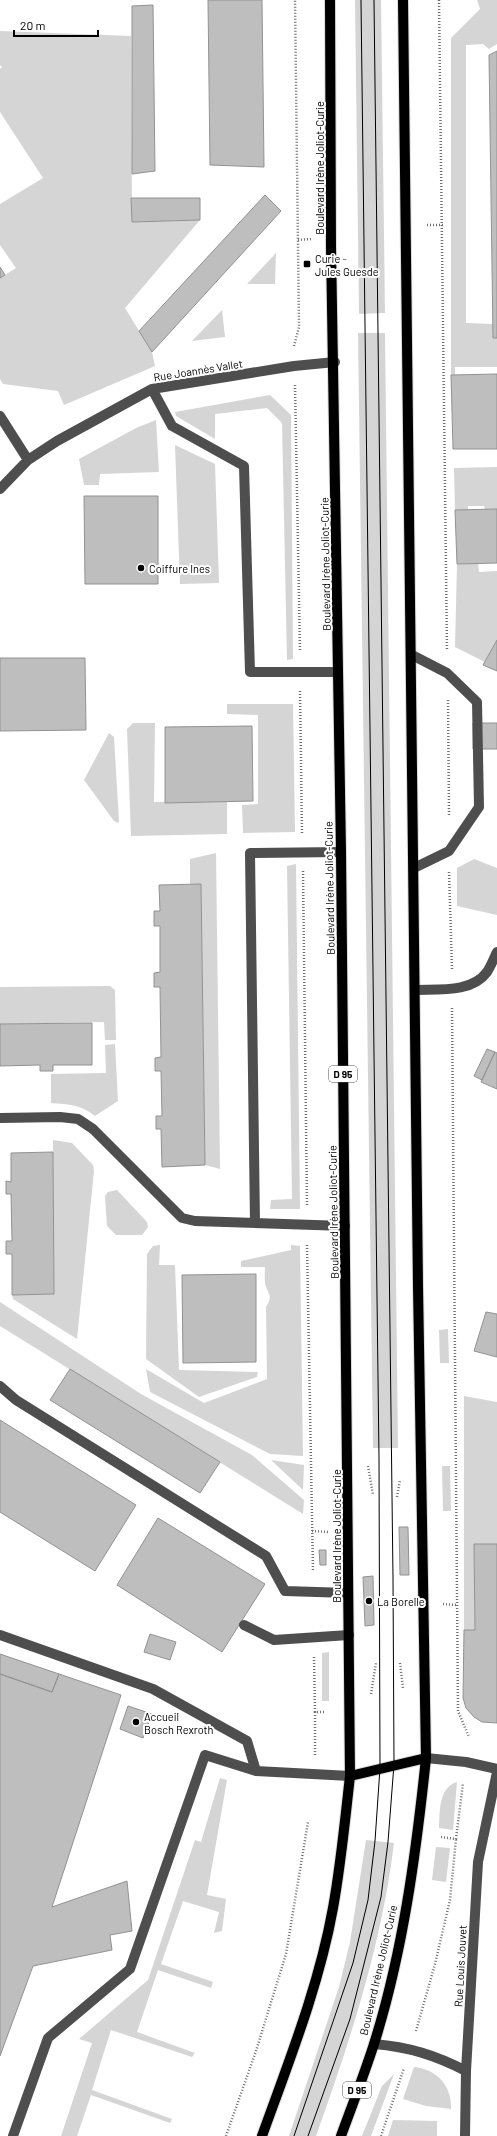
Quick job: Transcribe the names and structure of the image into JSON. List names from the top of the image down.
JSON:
{
  "streets": {
    "main road": ["Boulevard Irène Joliot-Curie", "D 95"],
    "street": ["Rue Joannès Vallet", "Rue Louis Jouvet"]
  },
  "crossings": [
    ["Boulevard Irène Joliot-Curie", "Rue Joannès Vallet"]
  ],
  "places": {
    "transit": ["Curie - Jules Guesde"],
    "other": ["Coiffure Ines", "La Borelle", "Accueil Bosch Rexroth"]
  },
  "scale_bar": "20 m"
}
